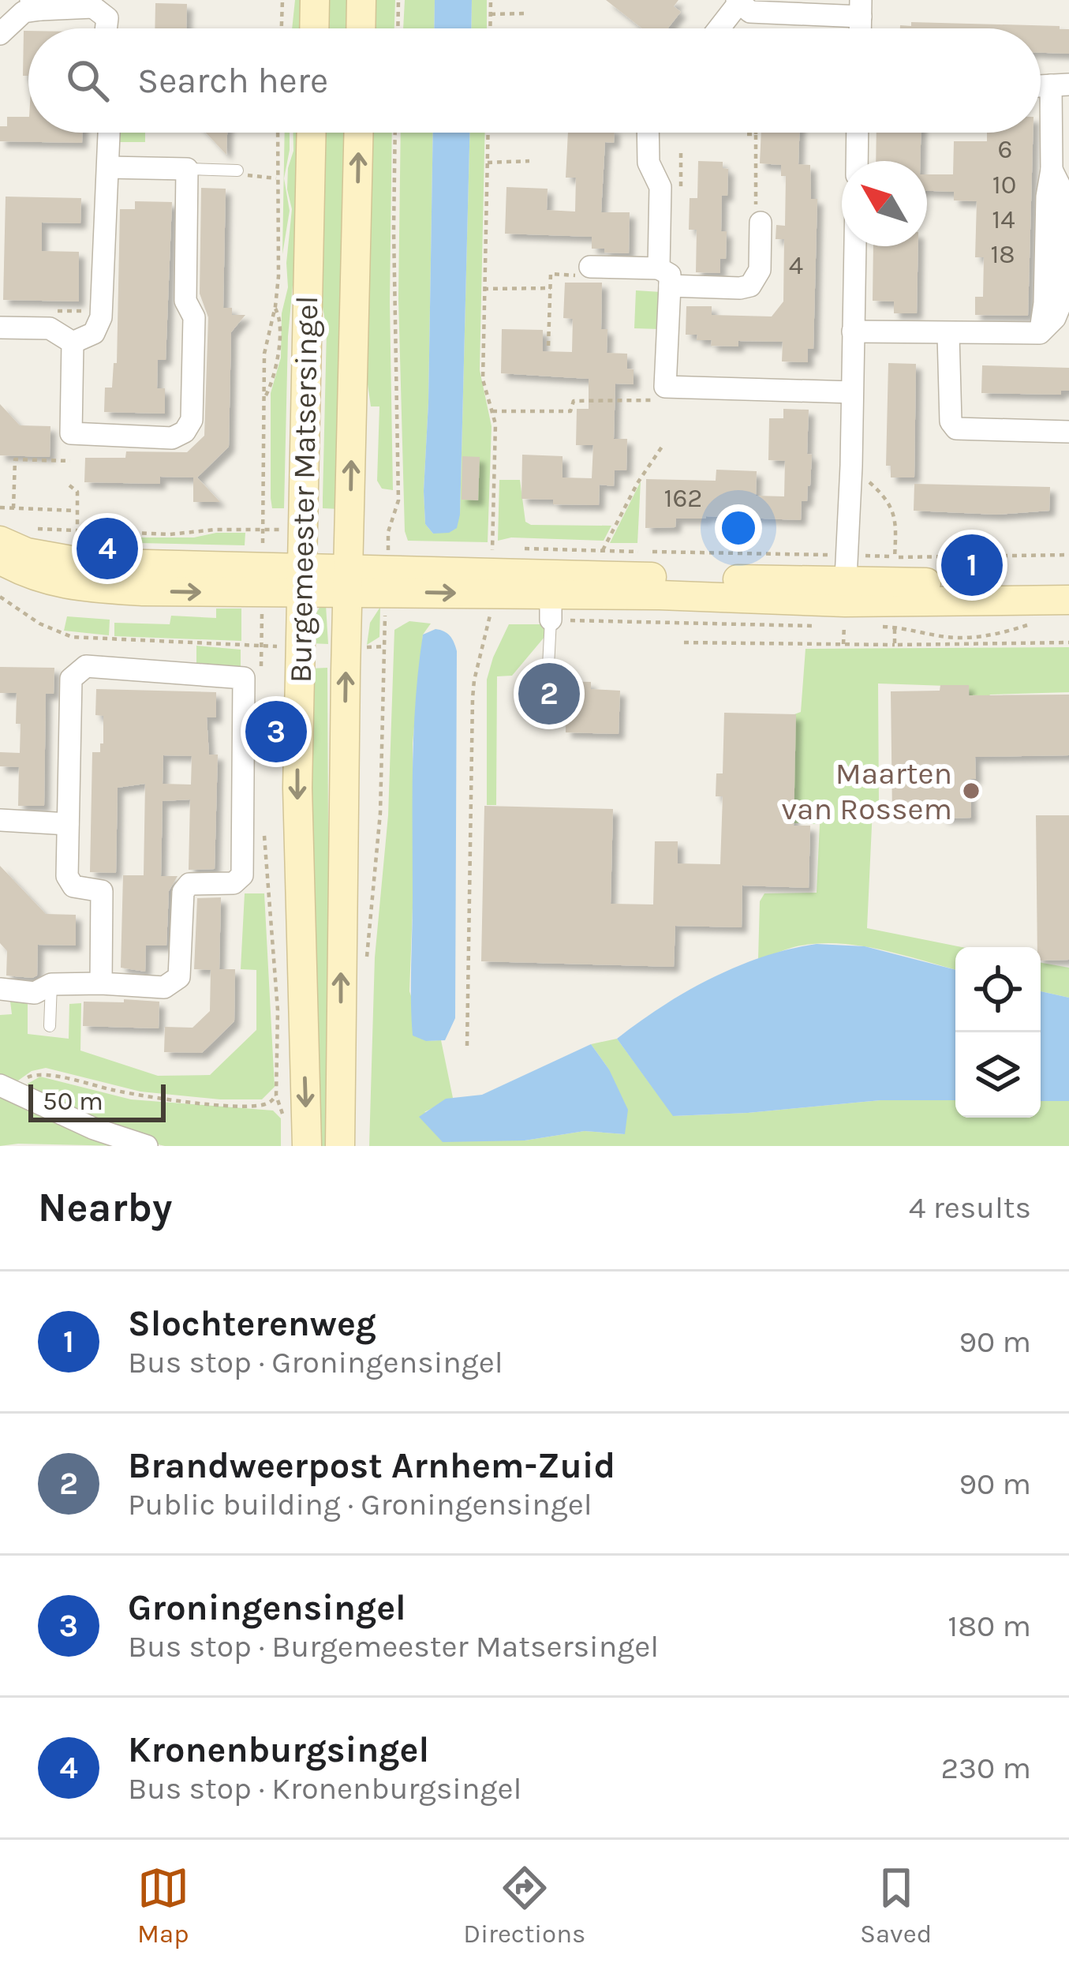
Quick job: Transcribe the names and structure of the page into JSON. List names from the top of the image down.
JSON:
{
  "streets": {
    "main road": ["Burgemeester Matsersingel"]
  },
  "places": ["Maarten van Rossem"],
  "house_numbers": [
    "6",
    "10",
    "14",
    "18",
    "4",
    "162"
  ],
  "scale_bar": "50 m",
  "north": "top left",
  "page": {
    "search": "Search here",
    "pins": [
      "4",
      "1",
      "2",
      "3"
    ],
    "scale": "50 m",
    "heading": ["Nearby", "4 results"],
    "list": [
      {
        "mark": "1",
        "name": "Slochterenweg",
        "note": "Bus stop · Groningensingel",
        "value": "90 m"
      },
      {
        "mark": "2",
        "name": "Brandweerpost Arnhem-Zuid",
        "note": "Public building · Groningensingel",
        "value": "90 m"
      },
      {
        "mark": "3",
        "name": "Groningensingel",
        "note": "Bus stop · Burgemeester Matsersingel",
        "value": "180 m"
      },
      {
        "mark": "4",
        "name": "Kronenburgsingel",
        "note": "Bus stop · Kronenburgsingel",
        "value": "230 m"
      }
    ],
    "nav": ["Map", "Directions", "Saved"]
  }
}
